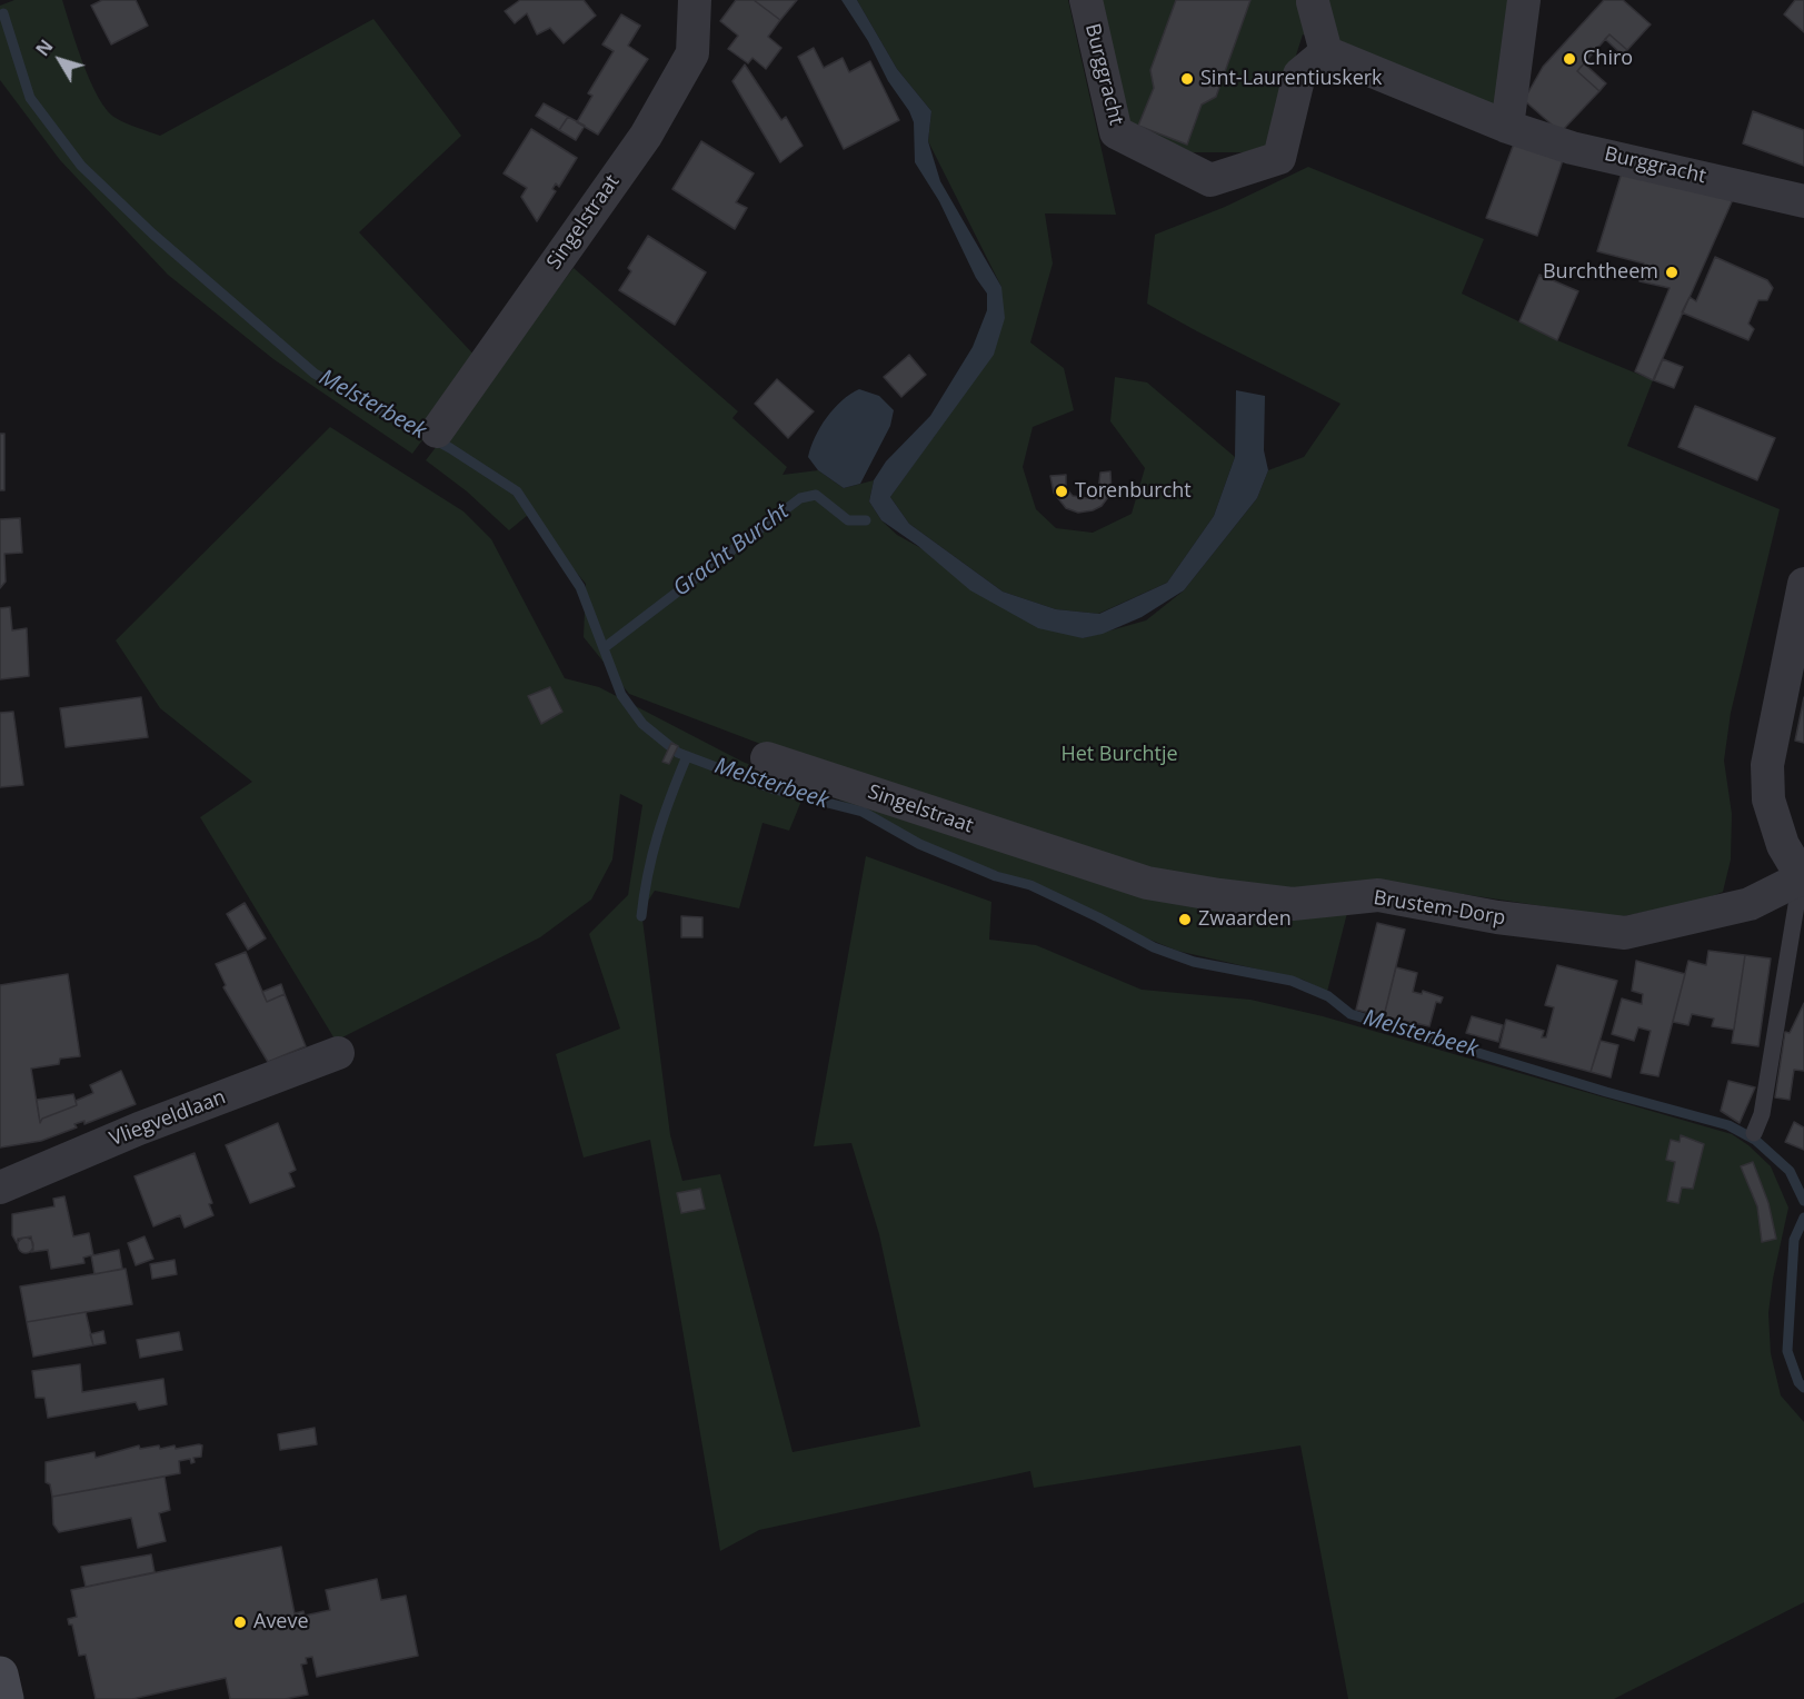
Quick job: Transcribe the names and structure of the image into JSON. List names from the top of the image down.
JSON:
{
  "streets": {
    "street": [
      "Burggracht",
      "Singelstraat",
      "Brustem-Dorp",
      "Vliegveldlaan"
    ]
  },
  "crossings": [
    ["Singelstraat", "Brustem-Dorp"]
  ],
  "water": ["Melsterbeek", "Gracht Burcht"],
  "parks": ["Het Burchtje"],
  "places": [
    "Chiro",
    "Sint-Laurentiuskerk",
    "Burchtheem",
    "Torenburcht",
    "Zwaarden",
    "Aveve"
  ],
  "north": "top left"
}
